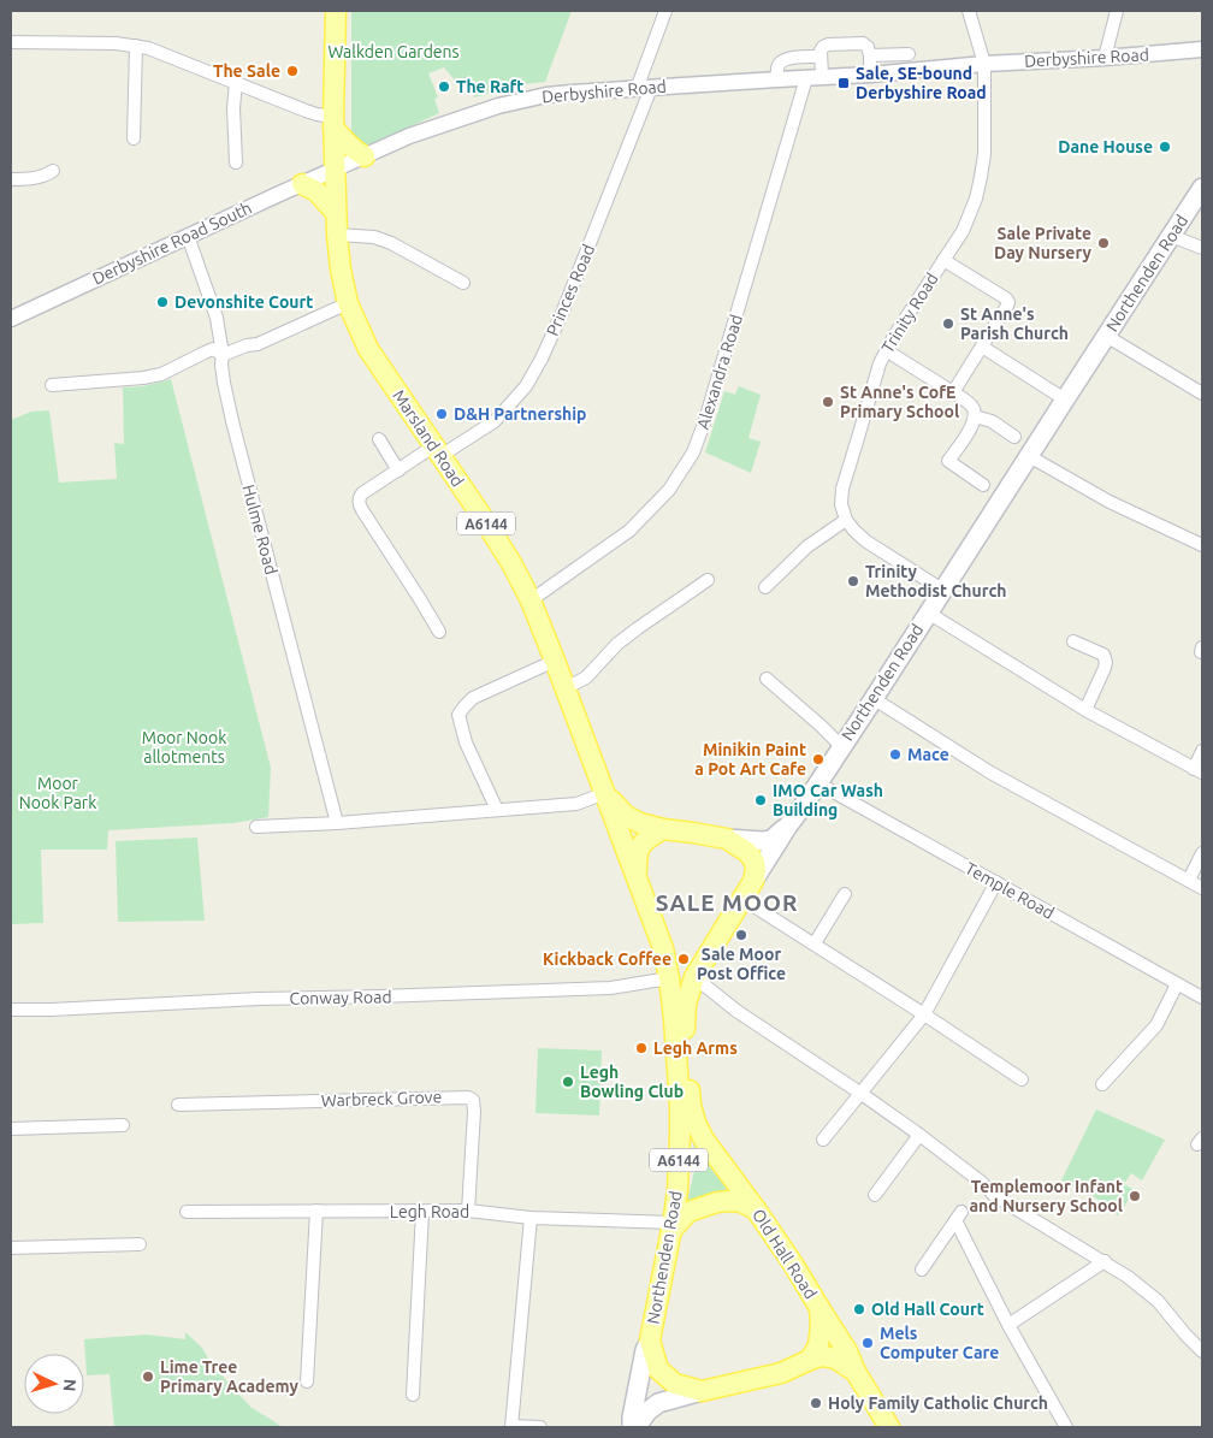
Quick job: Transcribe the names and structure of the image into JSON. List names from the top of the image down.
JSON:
{
  "streets": {
    "main road": [
      "Northenden Road",
      "Marsland Road",
      "A6144",
      "Old Hall Road"
    ],
    "street": [
      "Derbyshire Road",
      "Derbyshire Road South",
      "Princes Road",
      "Trinity Road",
      "Alexandra Road",
      "Hulme Road",
      "Temple Road",
      "Conway Road",
      "Warbreck Grove",
      "Legh Road"
    ]
  },
  "crossings": [
    ["Derbyshire Road", "Derbyshire Road South"],
    ["Derbyshire Road", "Princes Road"],
    ["Derbyshire Road", "Trinity Road"],
    ["Derbyshire Road", "Alexandra Road"],
    ["Derbyshire Road", "Marsland Road"],
    ["Derbyshire Road South", "Marsland Road"],
    ["Derbyshire Road South", "Hulme Road"],
    ["Northenden Road", "Marsland Road"],
    ["Northenden Road", "A6144"],
    ["Northenden Road", "Temple Road"],
    ["Northenden Road", "Conway Road"],
    ["Northenden Road", "Legh Road"],
    ["Northenden Road", "Old Hall Road"],
    ["Princes Road", "Marsland Road"],
    ["Alexandra Road", "Marsland Road"],
    ["Marsland Road", "A6144"],
    ["Marsland Road", "Conway Road"],
    ["A6144", "Legh Road"],
    ["A6144", "Old Hall Road"],
    ["Warbreck Grove", "Legh Road"],
    ["Legh Road", "Old Hall Road"]
  ],
  "districts": ["SALE MOOR"],
  "parks": ["Walkden Gardens", "Moor Nook allotments", "Moor Nook Park"],
  "places": {
    "other": [
      "The Sale",
      "The Raft",
      "Dane House",
      "Sale Private Day Nursery",
      "Devonshite Court",
      "St Anne's Parish Church",
      "St Anne's CofE Primary School",
      "D&H Partnership",
      "Trinity Methodist Church",
      "Mace",
      "Minikin Paint a Pot Art Cafe",
      "IMO Car Wash Building",
      "Sale Moor Post Office",
      "Kickback Coffee",
      "Legh Arms",
      "Legh Bowling Club",
      "Templemoor Infant and Nursery School",
      "Old Hall Court",
      "Mels Computer Care",
      "Lime Tree Primary Academy",
      "Holy Family Catholic Church"
    ],
    "transit": ["Sale, SE-bound Derbyshire Road"]
  },
  "north": "right"
}
